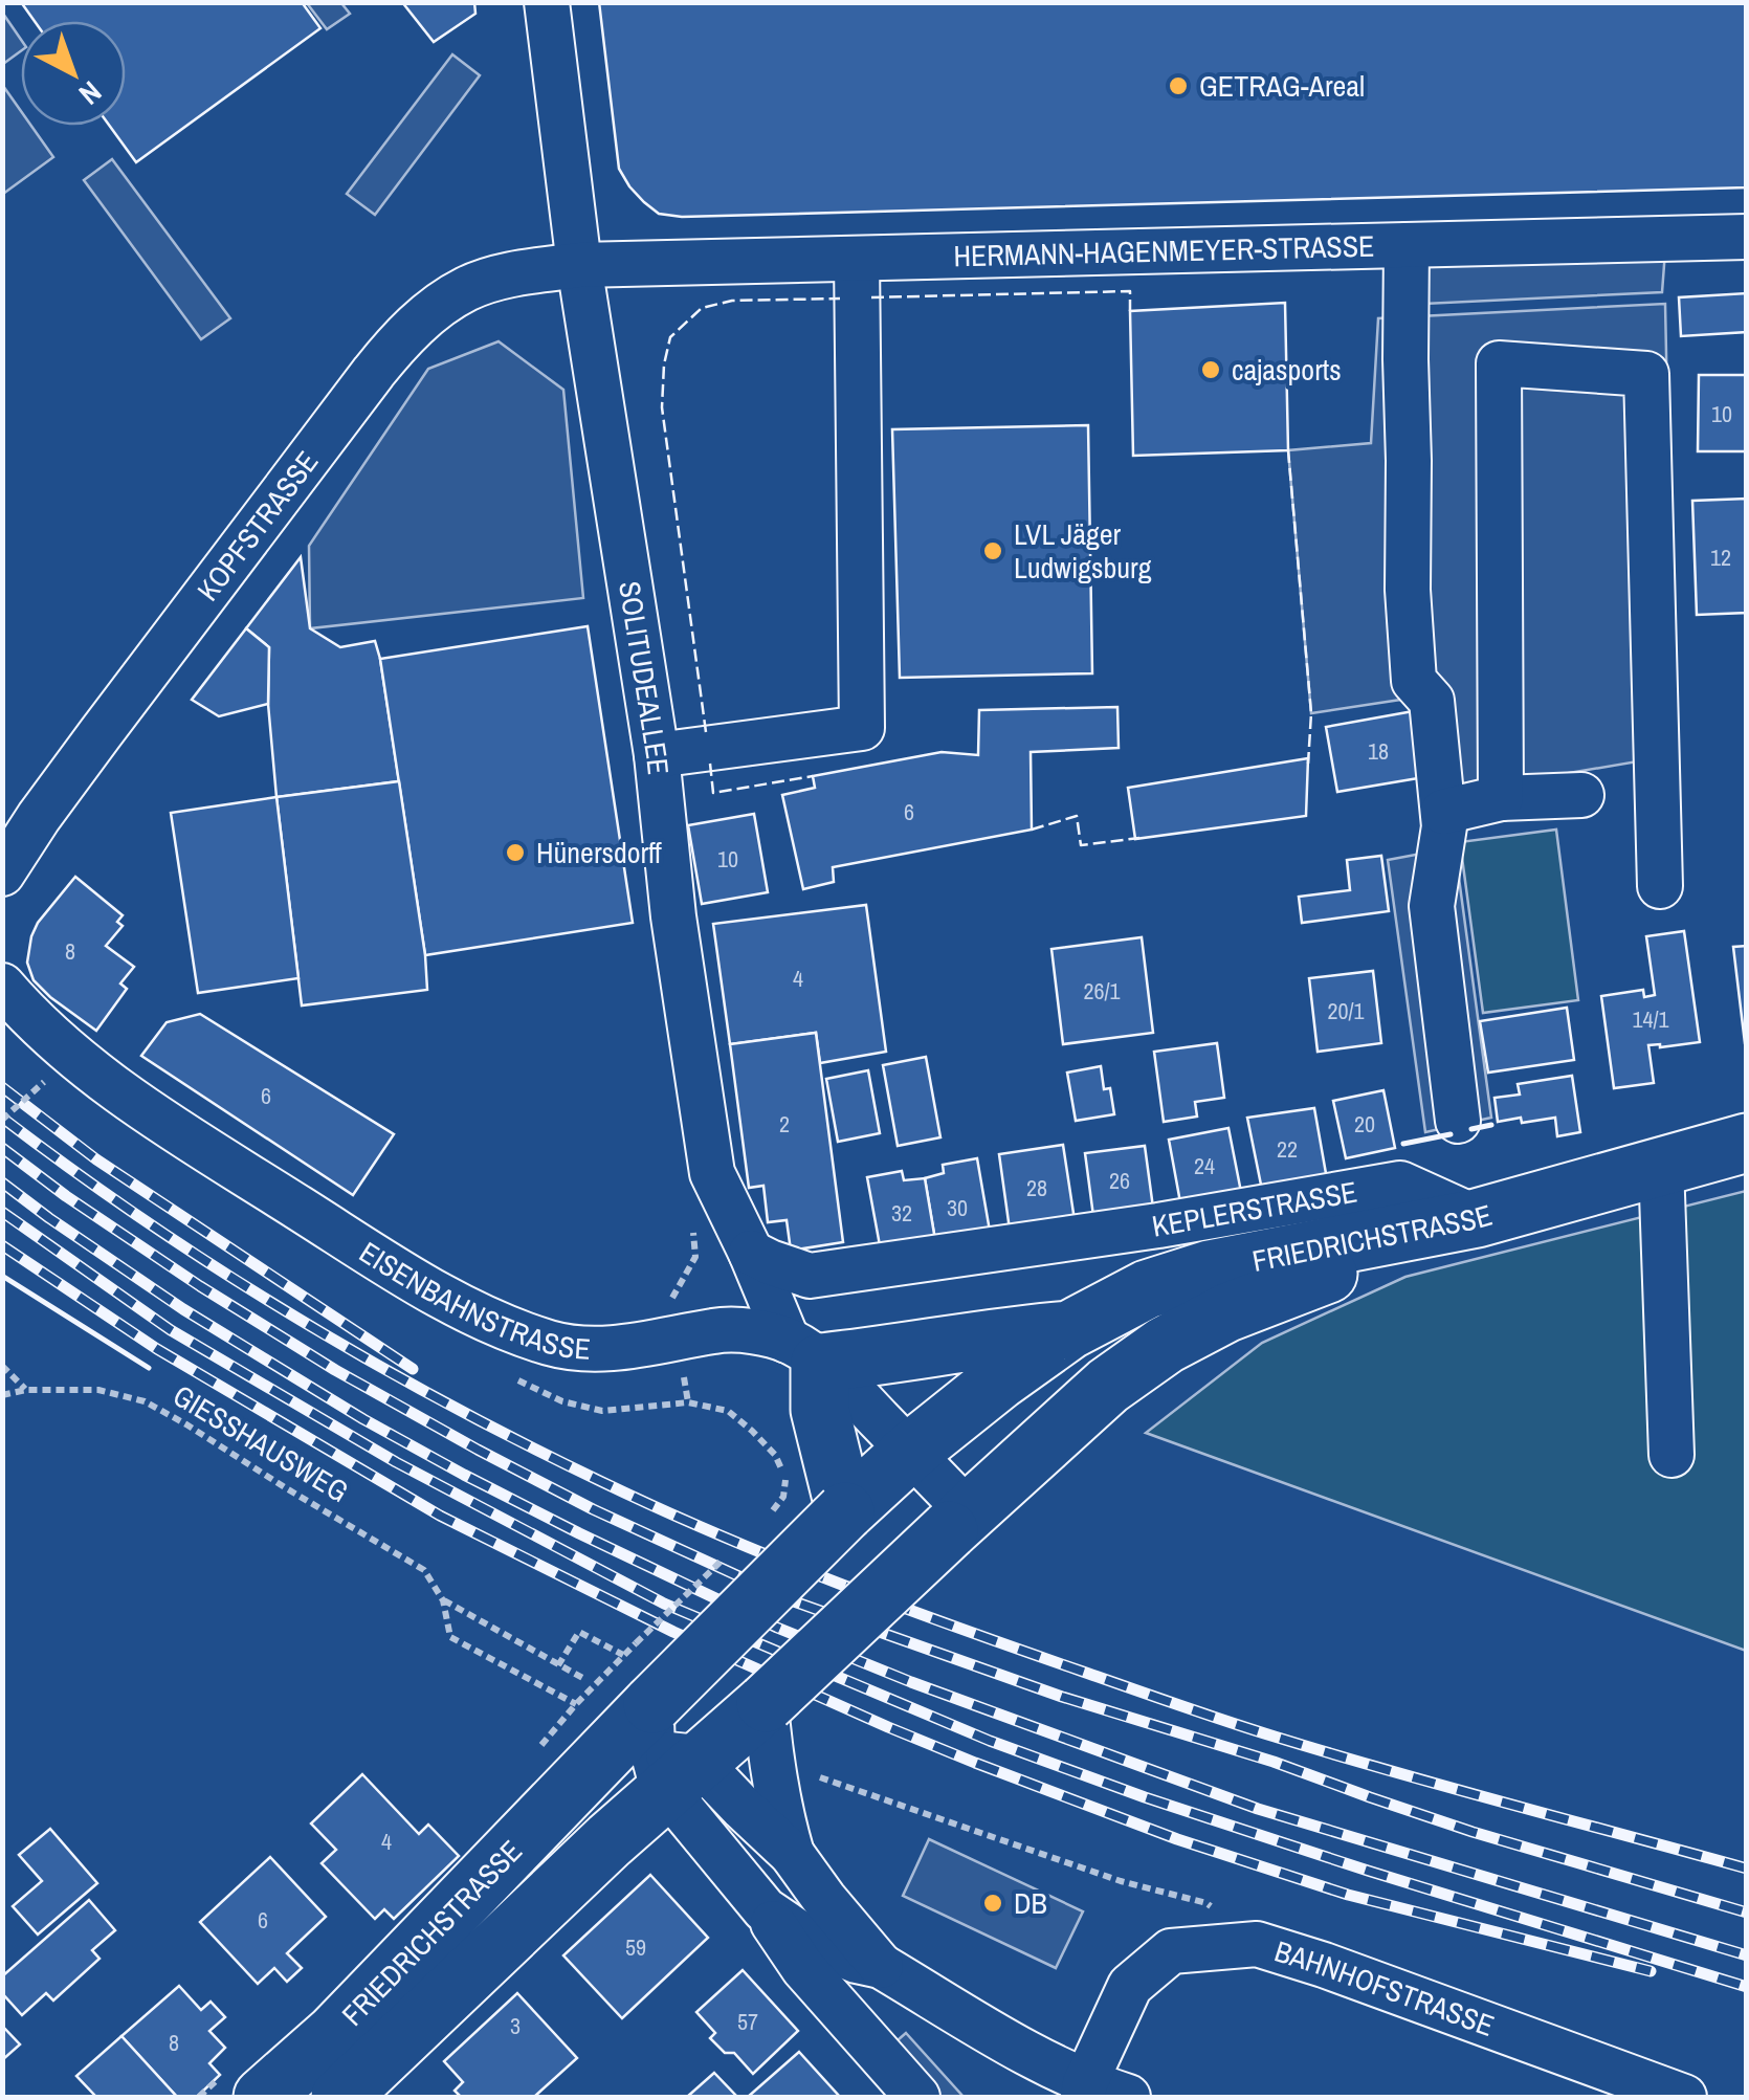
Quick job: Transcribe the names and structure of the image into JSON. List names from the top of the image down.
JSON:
{
  "streets": {
    "main road": ["FRIEDRICHSTRASSE"],
    "street": [
      "HERMANN-HAGENMEYER-STRASSE",
      "KOPFSTRASSE",
      "SOLITUDEALLEE",
      "KEPLERSTRASSE",
      "EISENBAHNSTRASSE",
      "BAHNHOFSTRASSE"
    ],
    "path": ["GIESSHAUSWEG"]
  },
  "crossings": [
    ["HERMANN-HAGENMEYER-STRASSE", "KOPFSTRASSE"],
    ["HERMANN-HAGENMEYER-STRASSE", "SOLITUDEALLEE"],
    ["KOPFSTRASSE", "SOLITUDEALLEE"],
    ["SOLITUDEALLEE", "KEPLERSTRASSE"],
    ["SOLITUDEALLEE", "EISENBAHNSTRASSE"],
    ["KEPLERSTRASSE", "FRIEDRICHSTRASSE"]
  ],
  "places": [
    "GETRAG-Areal",
    "cajasports",
    "LVL Jäger Ludwigsburg",
    "Hünersdorff",
    "DB"
  ],
  "house_numbers": [
    "10",
    "12",
    "18",
    "6",
    "10",
    "8",
    "4",
    "26/1",
    "20/1",
    "14/1",
    "6",
    "2",
    "20",
    "22",
    "24",
    "26",
    "28",
    "30",
    "32",
    "4",
    "6",
    "59",
    "57",
    "3",
    "8"
  ],
  "north": "bottom right"
}
